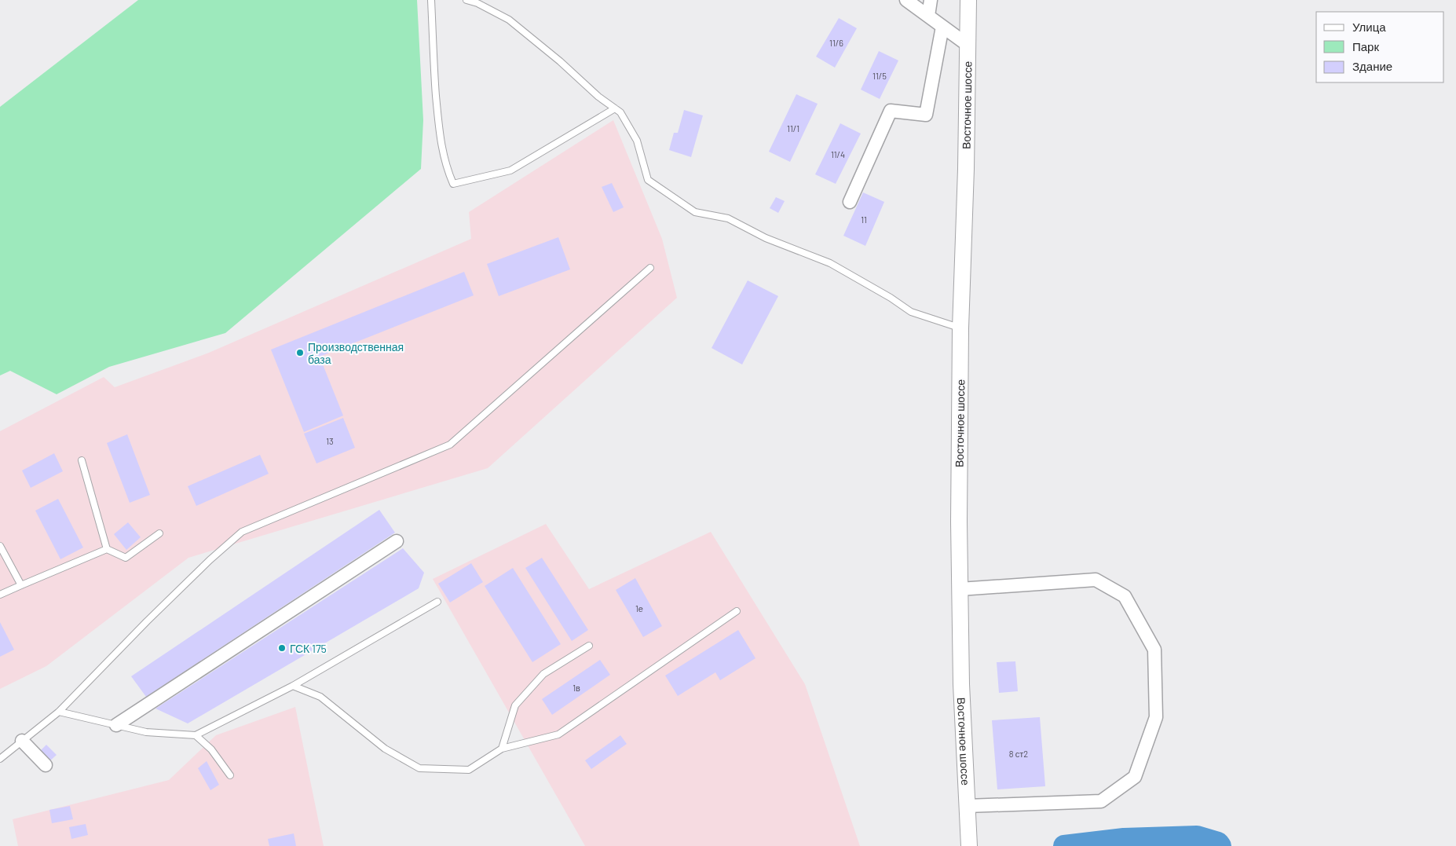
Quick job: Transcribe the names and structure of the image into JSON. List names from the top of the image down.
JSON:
{
  "streets": {
    "street": ["Восточное шоссе"]
  },
  "places": ["Производственная база", "ГСК 175"],
  "house_numbers": [
    "11/6",
    "11/5",
    "11/1",
    "11/4",
    "11",
    "13",
    "1е",
    "1в",
    "8 ст2"
  ],
  "legend": ["Улица", "Парк", "Здание"]
}
